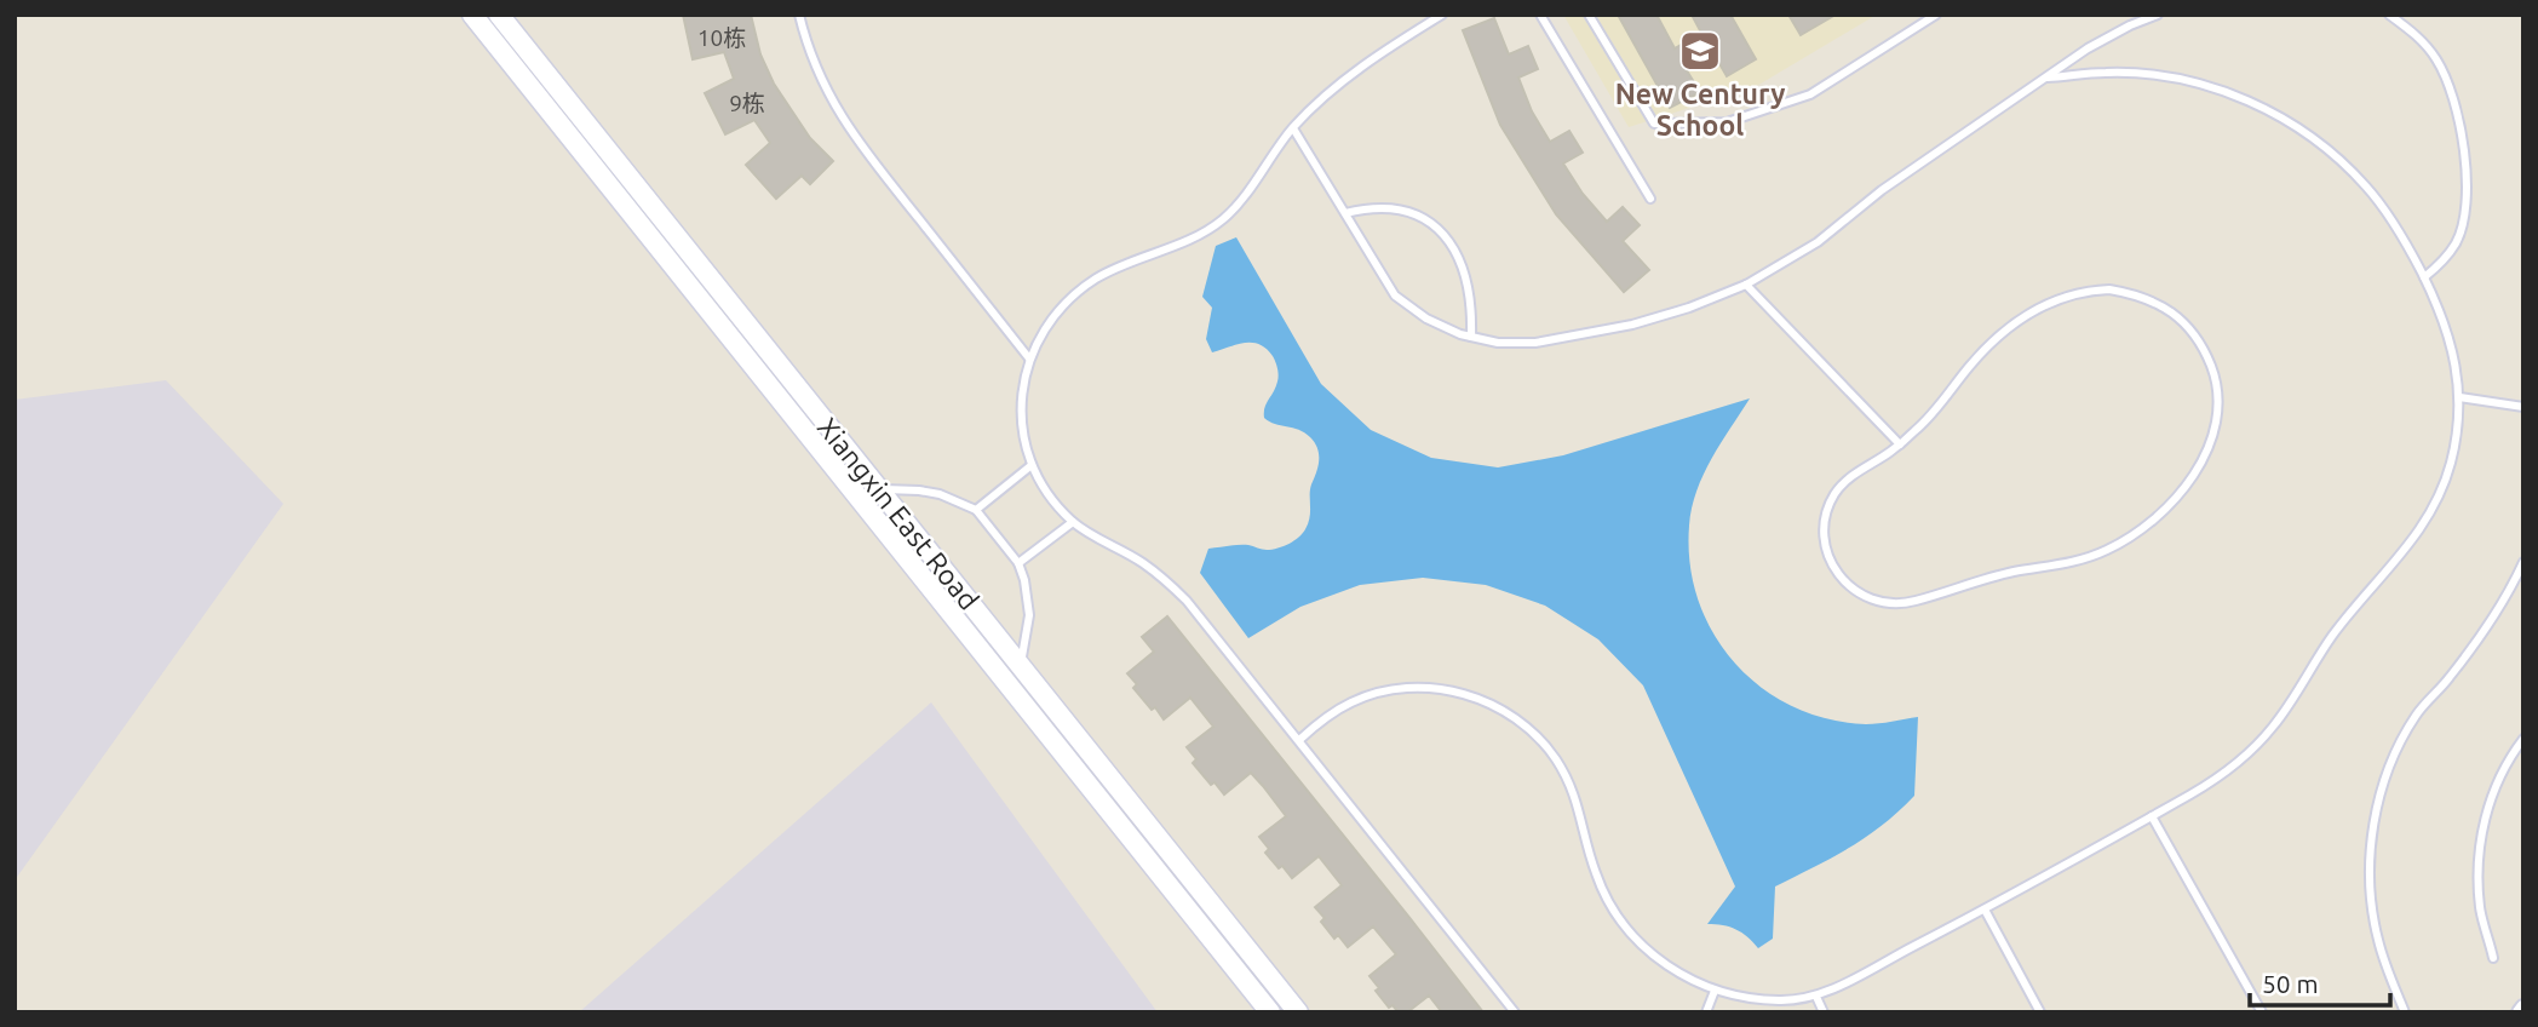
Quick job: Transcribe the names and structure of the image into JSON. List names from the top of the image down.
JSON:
{
  "streets": {
    "street": ["Xiangxin East Road"]
  },
  "places": {
    "school or university": ["New Century School"]
  },
  "house_numbers": ["10栋", "9栋"],
  "scale_bar": "50 m"
}
